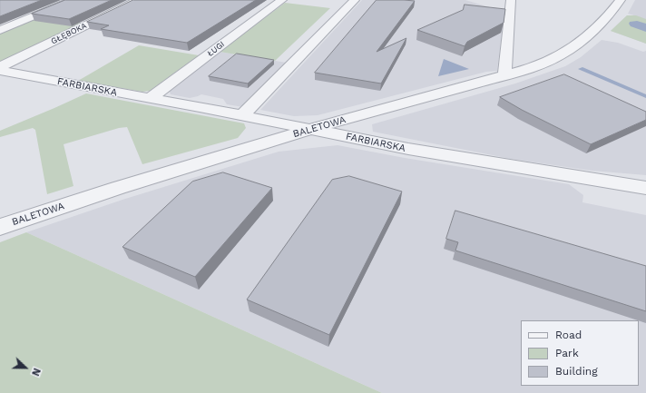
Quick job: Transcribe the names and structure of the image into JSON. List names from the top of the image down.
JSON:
{
  "streets": {
    "street": [
      "GŁĘBOKA",
      "ŁUGI",
      "FARBIARSKA",
      "BALETOWA"
    ]
  },
  "crossings": [
    ["ŁUGI", "FARBIARSKA"],
    ["FARBIARSKA", "BALETOWA"]
  ],
  "legend": ["Road", "Park", "Building"],
  "north": "right"
}
